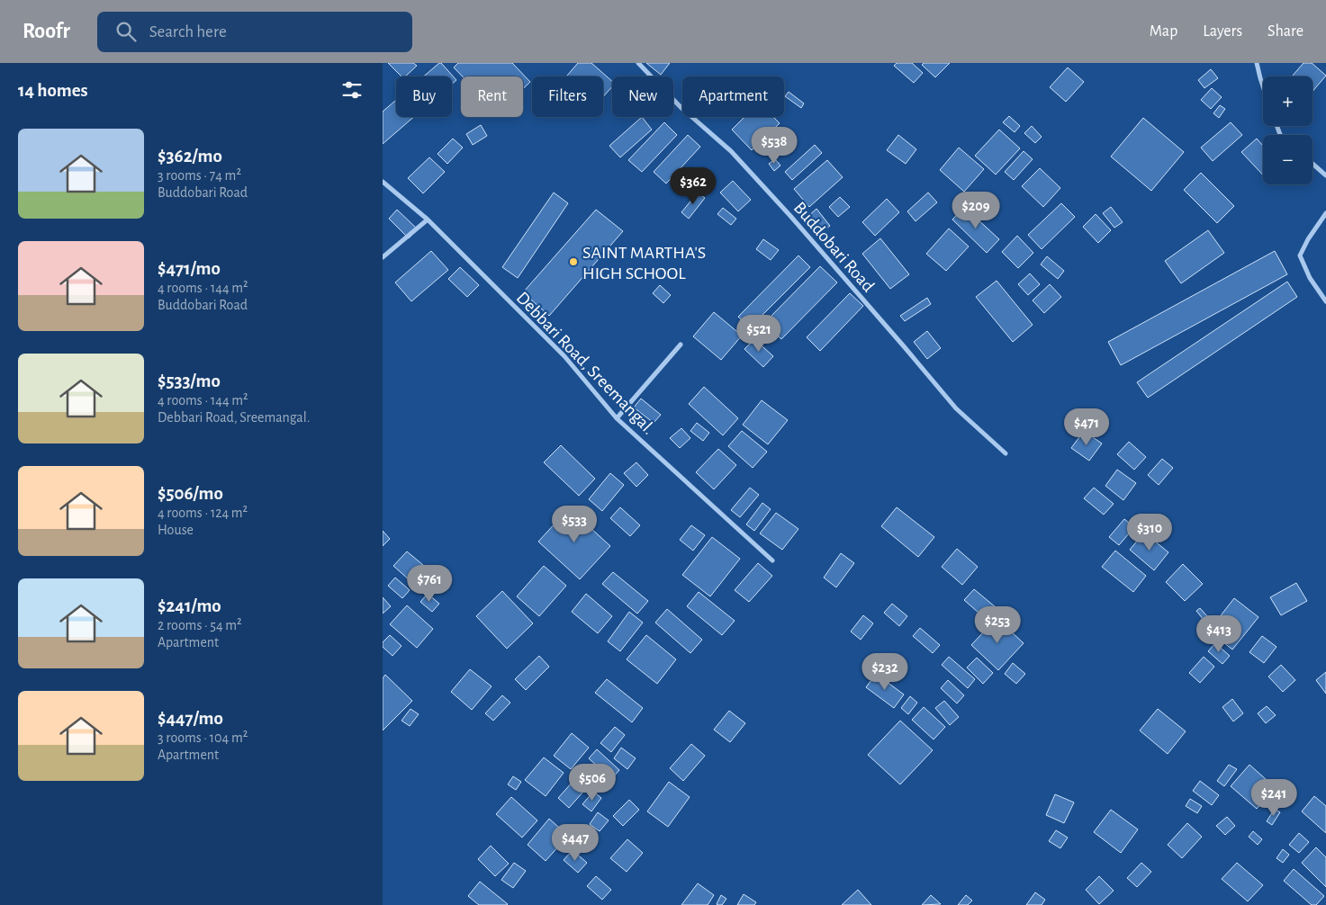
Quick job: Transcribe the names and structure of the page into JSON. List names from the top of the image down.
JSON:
{
  "streets": {
    "street": ["Buddobari Road", "Debbari Road, Sreemangal."]
  },
  "places": ["SAINT MARTHA'S HIGH SCHOOL"],
  "page": {
    "header": "Roofr",
    "search": "Search here",
    "nav": ["Map", "Layers", "Share"],
    "heading": "14 homes",
    "map_buttons": ["+", "−"],
    "chip": [
      "Buy",
      "Rent",
      "Filters",
      "New",
      "Apartment"
    ],
    "list": [
      {
        "name": "$362/mo",
        "note": "3 rooms · 74 m² · Buddobari Road"
      },
      {
        "name": "$471/mo",
        "note": "4 rooms · 144 m² · Buddobari Road"
      },
      {
        "name": "$533/mo",
        "note": "4 rooms · 144 m² · Debbari Road, Sreemangal."
      },
      {
        "name": "$506/mo",
        "note": "4 rooms · 124 m² · House"
      },
      {
        "name": "$241/mo",
        "note": "2 rooms · 54 m² · Apartment"
      },
      {
        "name": "$447/mo",
        "note": "3 rooms · 104 m² · Apartment"
      }
    ],
    "price": [
      "$538",
      "$362",
      "$209",
      "$521",
      "$471",
      "$533",
      "$310",
      "$761",
      "$253",
      "$413",
      "$232",
      "$506",
      "$241",
      "$447"
    ]
  }
}
